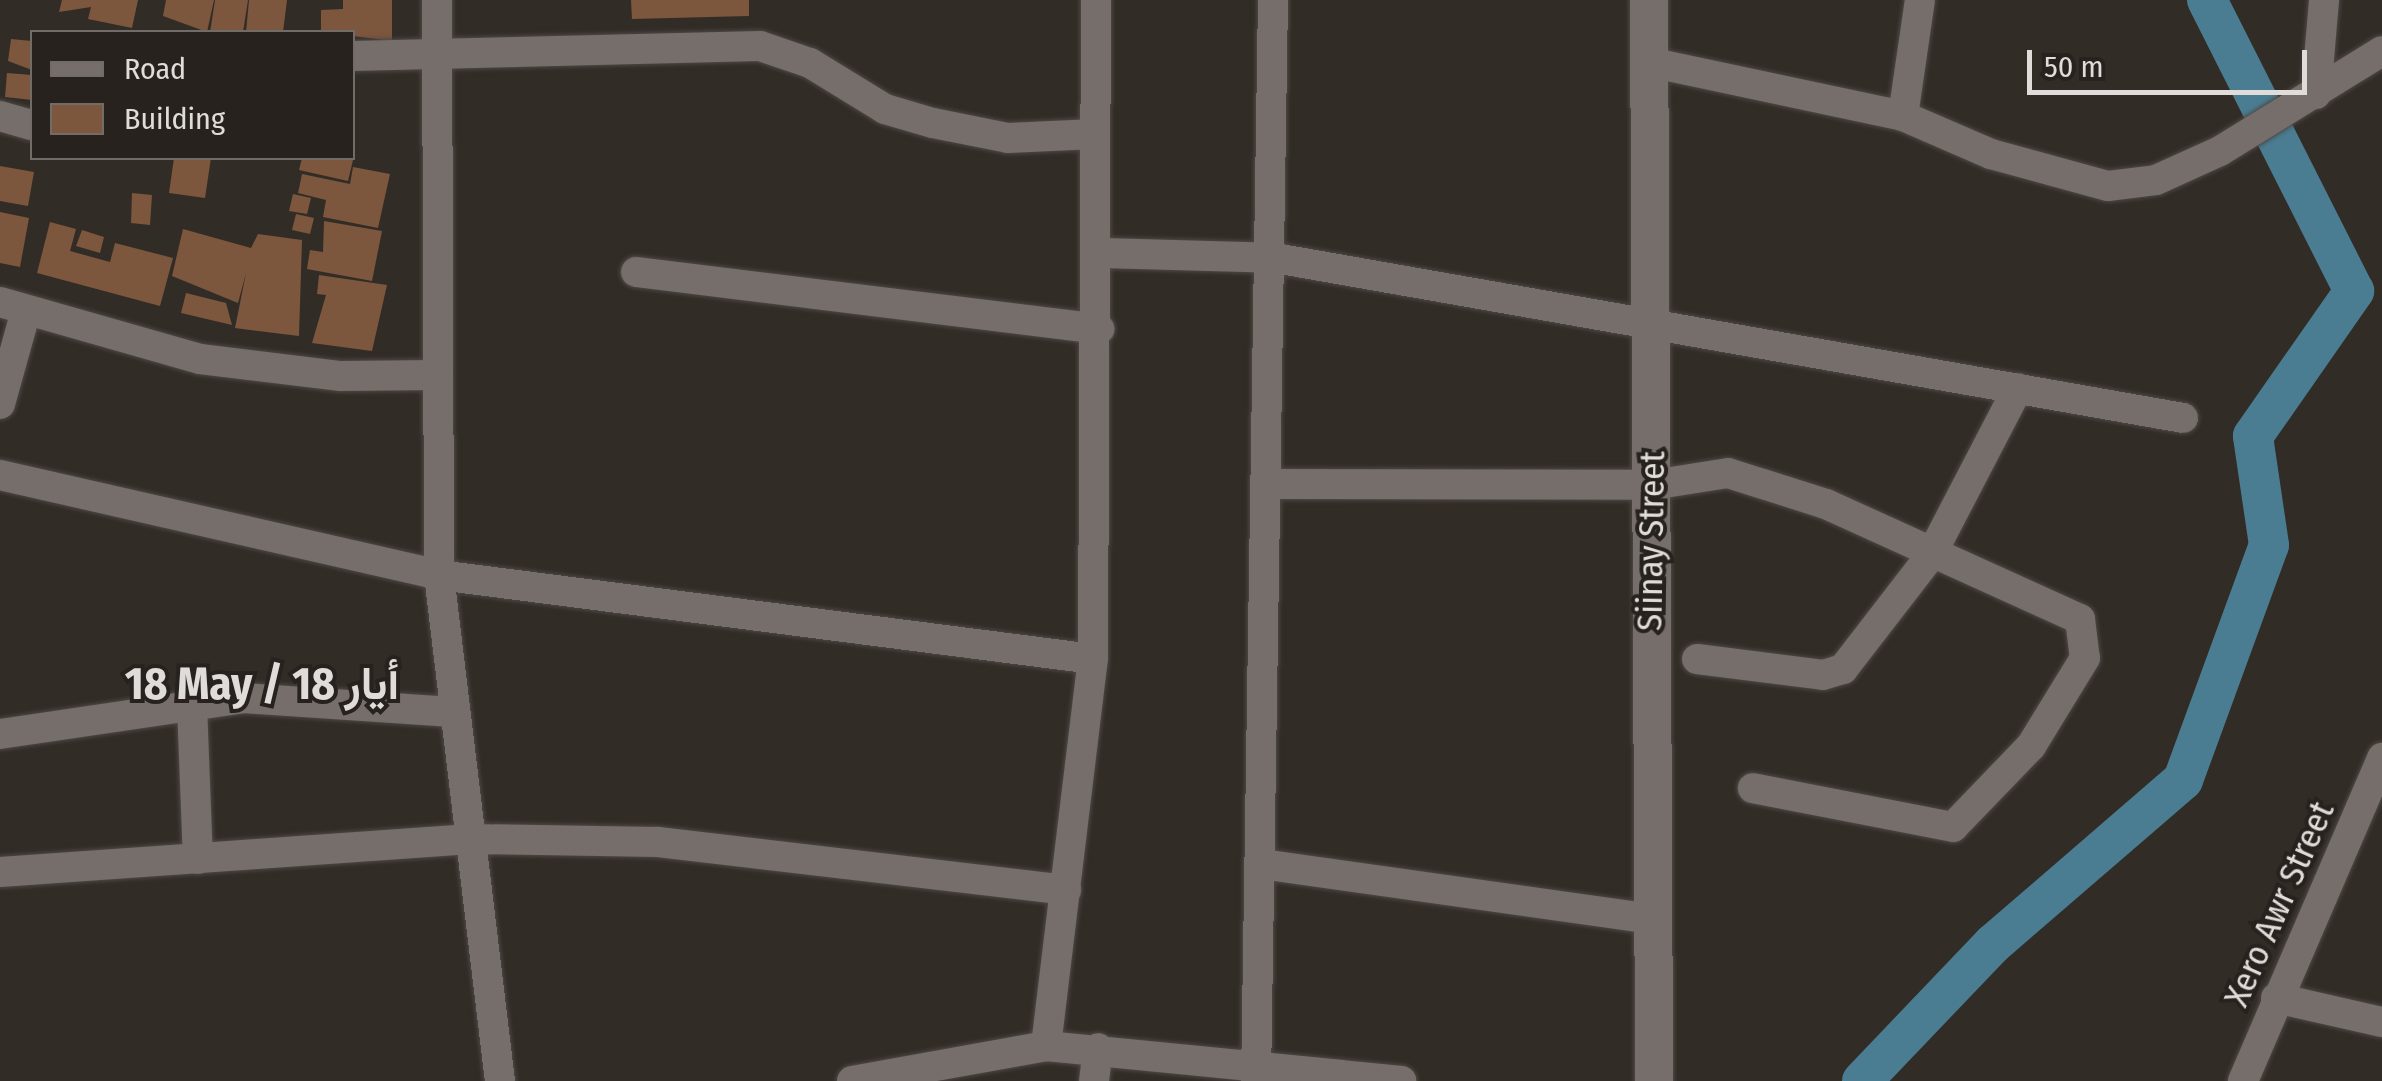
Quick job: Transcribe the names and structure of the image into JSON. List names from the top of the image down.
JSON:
{
  "streets": {
    "street": ["Siinay Street", "Xero Awr Street"]
  },
  "districts": ["18 May / 18 أيار"],
  "legend": ["Road", "Building"],
  "scale_bar": "50 m"
}
